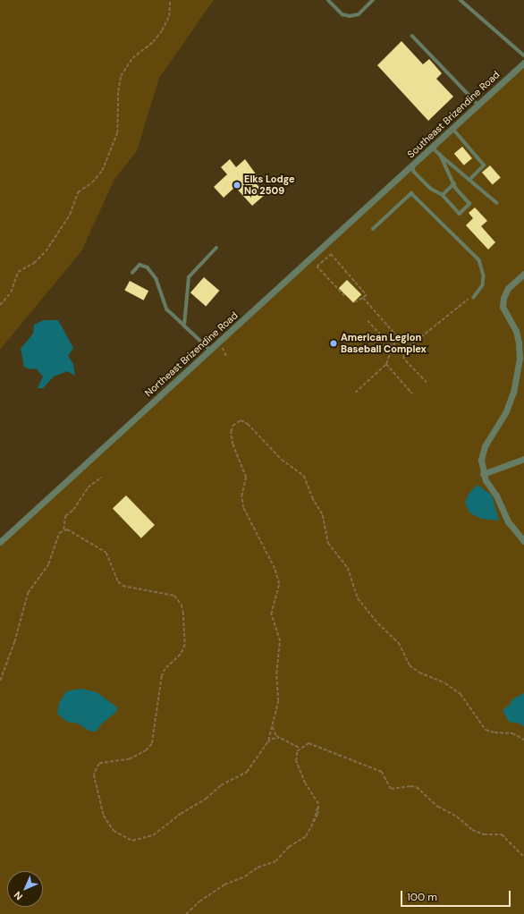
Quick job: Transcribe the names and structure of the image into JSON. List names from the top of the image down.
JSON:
{
  "streets": {
    "street": ["Southeast Brizendine Road", "Northeast Brizendine Road"]
  },
  "crossings": [
    ["Southeast Brizendine Road", "Northeast Brizendine Road"]
  ],
  "places": ["Elks Lodge No 2509", "American Legion Baseball Complex"],
  "scale_bar": "100 m",
  "north": "bottom left"
}
